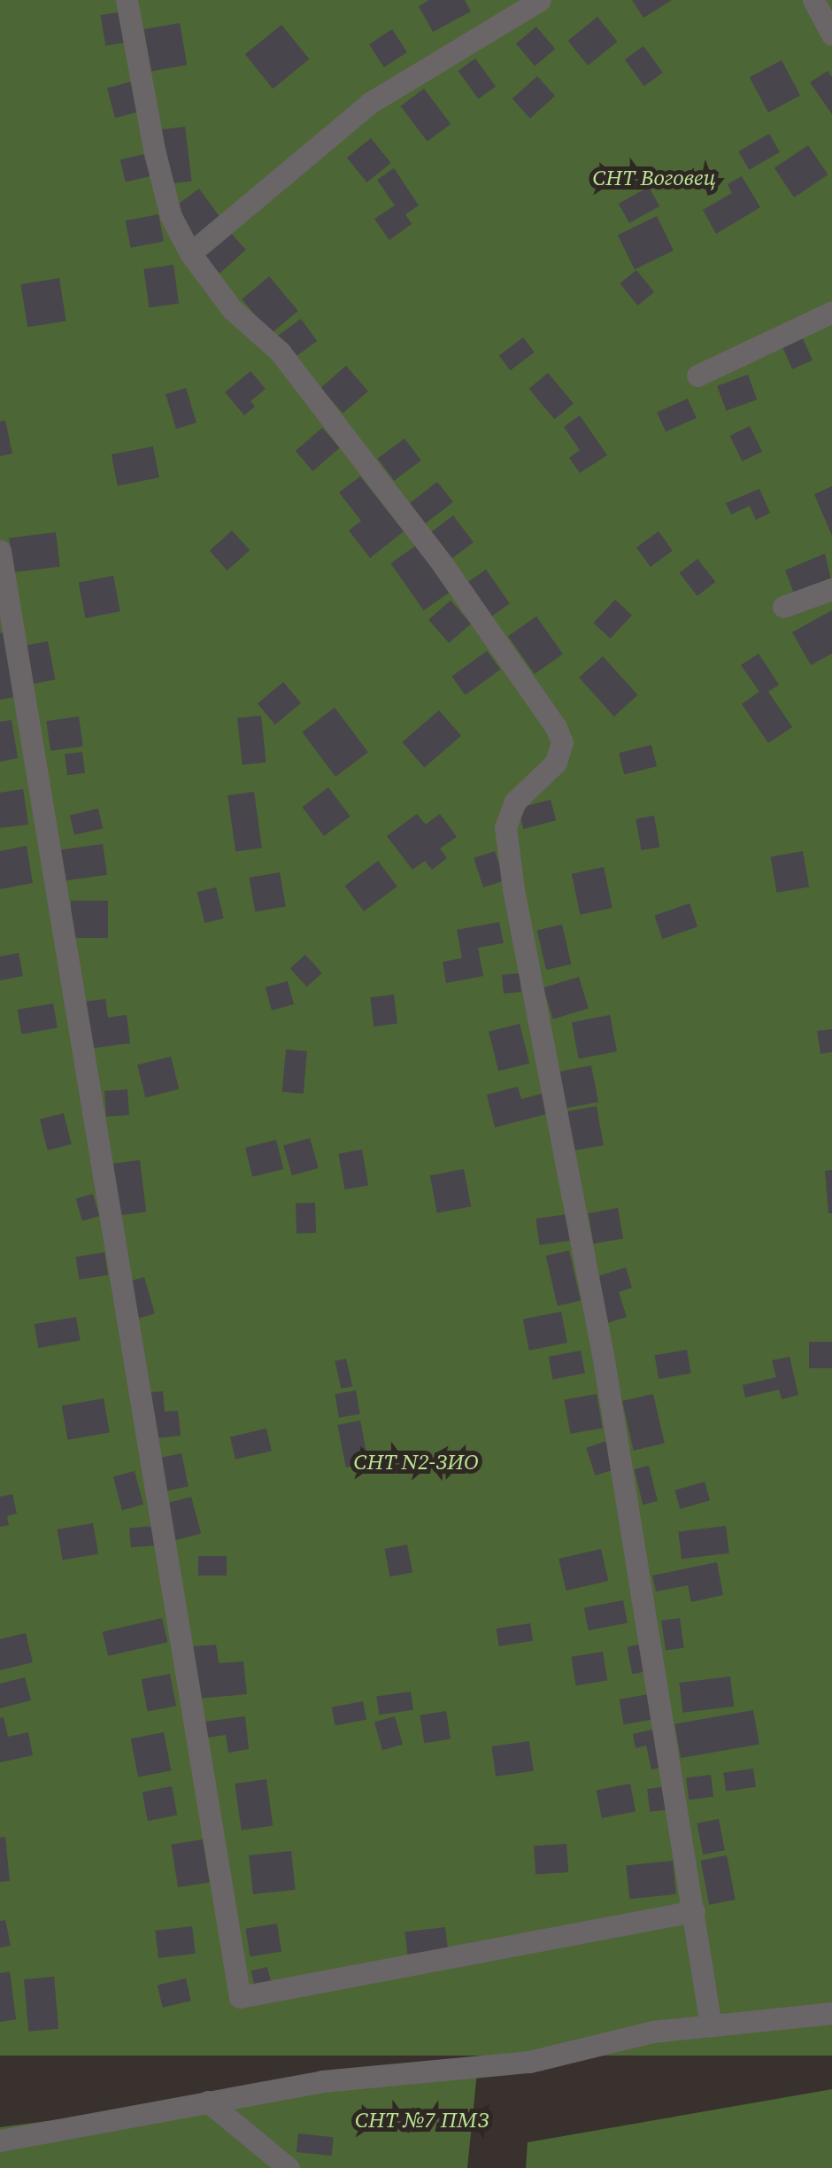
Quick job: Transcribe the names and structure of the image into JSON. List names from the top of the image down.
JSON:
{
  "parks": ["СНТ Воговец", "СНТ N2-ЗИО", "СНТ №7 ПМЗ"]
}
